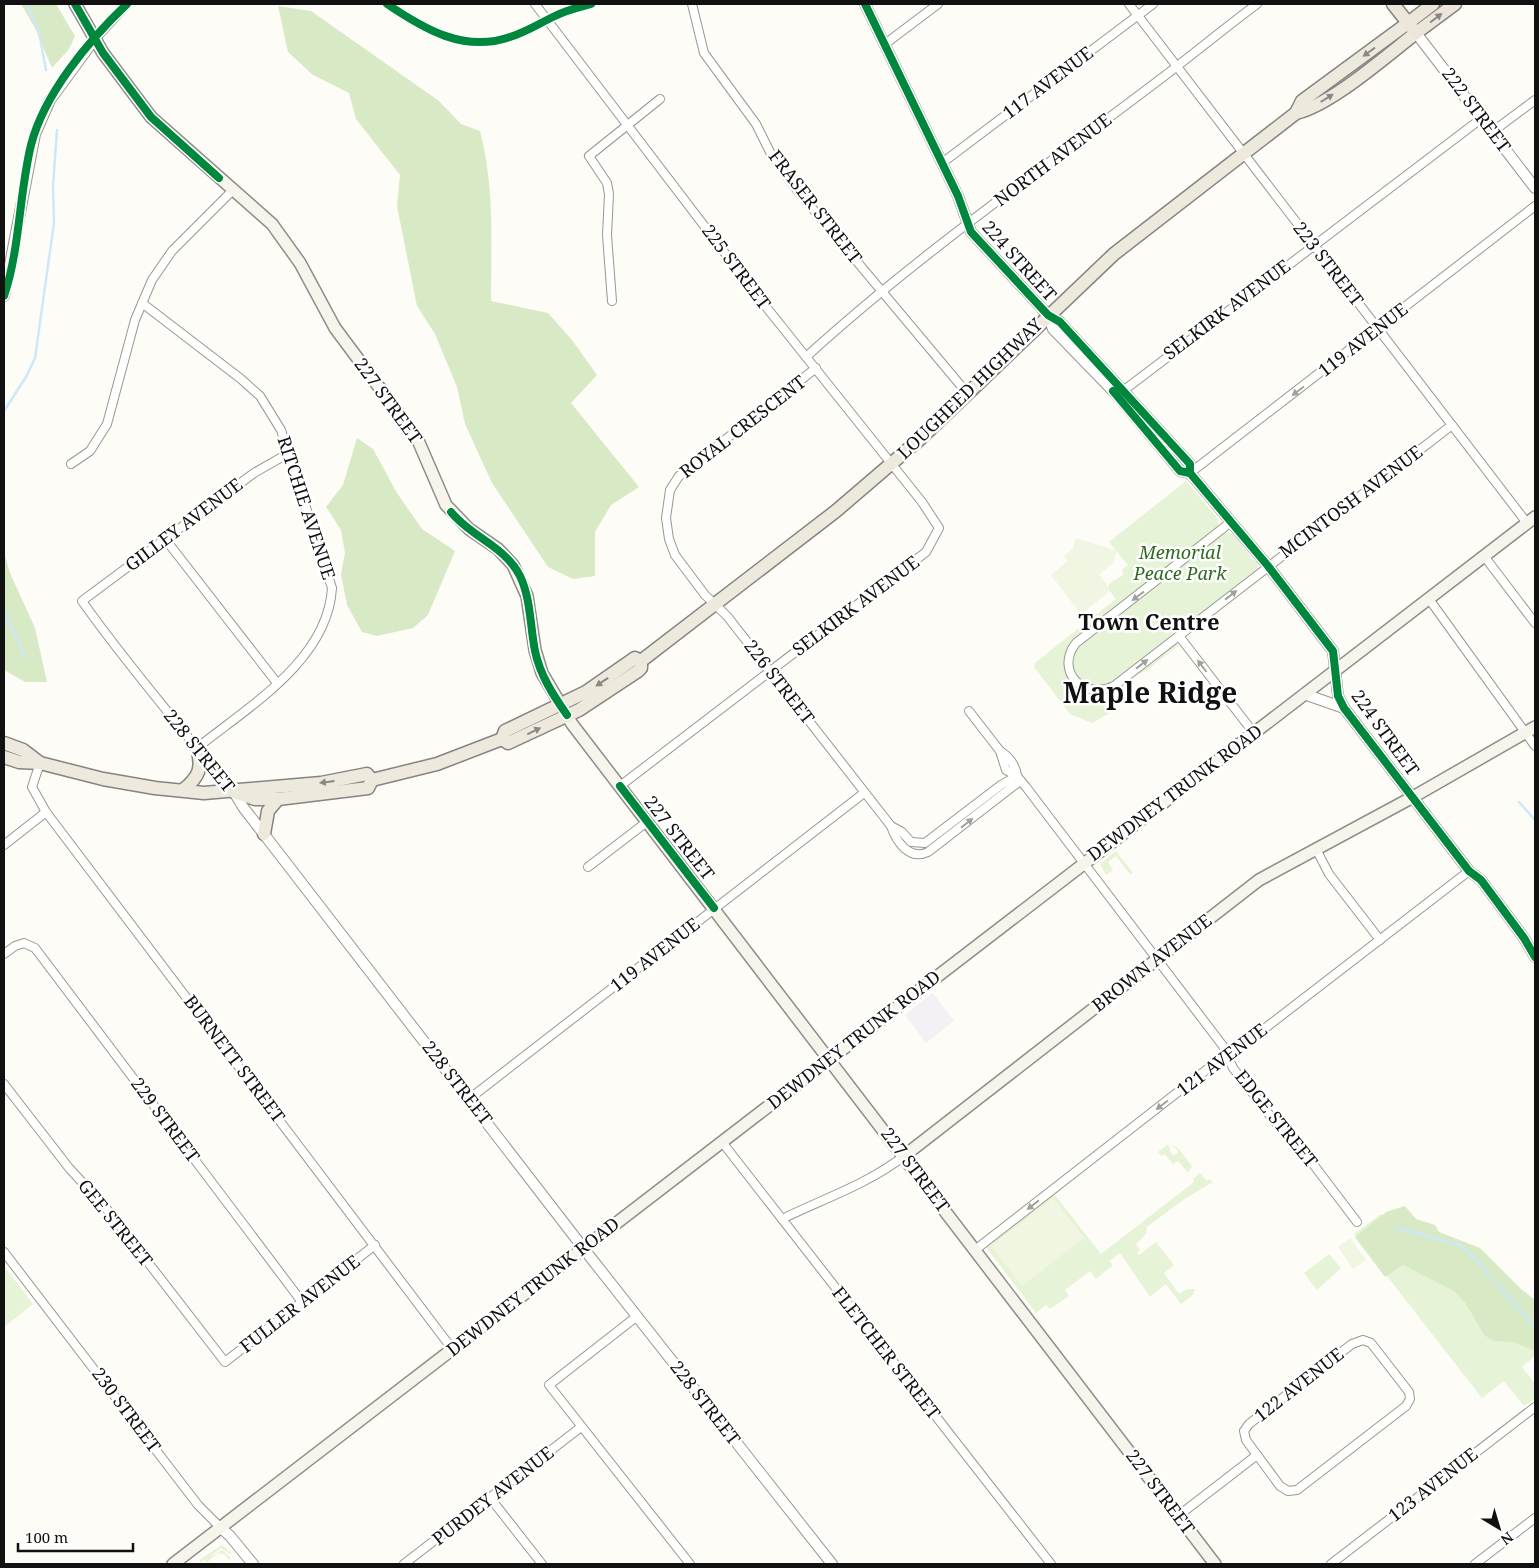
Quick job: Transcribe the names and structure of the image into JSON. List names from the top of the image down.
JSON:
{
  "streets": {
    "highway": ["LOUGHEED HIGHWAY"],
    "main road": ["227 STREET", "DEWDNEY TRUNK ROAD", "BROWN AVENUE"],
    "street": [
      "117 AVENUE",
      "222 STREET",
      "NORTH AVENUE",
      "FRASER STREET",
      "224 STREET",
      "223 STREET",
      "225 STREET",
      "SELKIRK AVENUE",
      "119 AVENUE",
      "ROYAL CRESCENT",
      "MCINTOSH AVENUE",
      "RITCHIE AVENUE",
      "GILLEY AVENUE",
      "226 STREET",
      "228 STREET",
      "BURNETT STREET",
      "121 AVENUE",
      "EDGE STREET",
      "229 STREET",
      "GEE STREET",
      "FULLER AVENUE",
      "FLETCHER STREET",
      "122 AVENUE",
      "230 STREET",
      "123 AVENUE",
      "PURDEY AVENUE"
    ]
  },
  "crossings": [
    ["117 AVENUE", "224 STREET"],
    ["117 AVENUE", "223 STREET"],
    ["222 STREET", "SELKIRK AVENUE"],
    ["222 STREET", "LOUGHEED HIGHWAY"],
    ["NORTH AVENUE", "FRASER STREET"],
    ["NORTH AVENUE", "224 STREET"],
    ["NORTH AVENUE", "223 STREET"],
    ["NORTH AVENUE", "225 STREET"],
    ["FRASER STREET", "LOUGHEED HIGHWAY"],
    ["224 STREET", "SELKIRK AVENUE"],
    ["224 STREET", "119 AVENUE"],
    ["224 STREET", "LOUGHEED HIGHWAY"],
    ["224 STREET", "MCINTOSH AVENUE"],
    ["224 STREET", "DEWDNEY TRUNK ROAD"],
    ["224 STREET", "BROWN AVENUE"],
    ["224 STREET", "121 AVENUE"],
    ["223 STREET", "SELKIRK AVENUE"],
    ["223 STREET", "119 AVENUE"],
    ["223 STREET", "LOUGHEED HIGHWAY"],
    ["223 STREET", "MCINTOSH AVENUE"],
    ["223 STREET", "DEWDNEY TRUNK ROAD"],
    ["225 STREET", "SELKIRK AVENUE"],
    ["225 STREET", "LOUGHEED HIGHWAY"],
    ["225 STREET", "ROYAL CRESCENT"],
    ["SELKIRK AVENUE", "227 STREET"],
    ["SELKIRK AVENUE", "226 STREET"],
    ["119 AVENUE", "227 STREET"],
    ["119 AVENUE", "226 STREET"],
    ["119 AVENUE", "228 STREET"],
    ["LOUGHEED HIGHWAY", "227 STREET"],
    ["LOUGHEED HIGHWAY", "226 STREET"],
    ["LOUGHEED HIGHWAY", "228 STREET"],
    ["LOUGHEED HIGHWAY", "BURNETT STREET"],
    ["227 STREET", "DEWDNEY TRUNK ROAD"],
    ["227 STREET", "BROWN AVENUE"],
    ["227 STREET", "121 AVENUE"],
    ["ROYAL CRESCENT", "226 STREET"],
    ["RITCHIE AVENUE", "GILLEY AVENUE"],
    ["RITCHIE AVENUE", "228 STREET"],
    ["GILLEY AVENUE", "228 STREET"],
    ["226 STREET", "EDGE STREET"],
    ["228 STREET", "DEWDNEY TRUNK ROAD"],
    ["DEWDNEY TRUNK ROAD", "BURNETT STREET"],
    ["DEWDNEY TRUNK ROAD", "EDGE STREET"],
    ["DEWDNEY TRUNK ROAD", "FLETCHER STREET"],
    ["DEWDNEY TRUNK ROAD", "230 STREET"],
    ["BROWN AVENUE", "EDGE STREET"],
    ["BROWN AVENUE", "FLETCHER STREET"],
    ["BURNETT STREET", "FULLER AVENUE"],
    ["121 AVENUE", "EDGE STREET"],
    ["229 STREET", "FULLER AVENUE"],
    ["GEE STREET", "FULLER AVENUE"]
  ],
  "one_way": ["121 AVENUE"],
  "districts": ["Town Centre", "Maple Ridge"],
  "parks": ["Memorial Peace Park"],
  "scale_bar": "100 m",
  "north": "bottom right"
}
